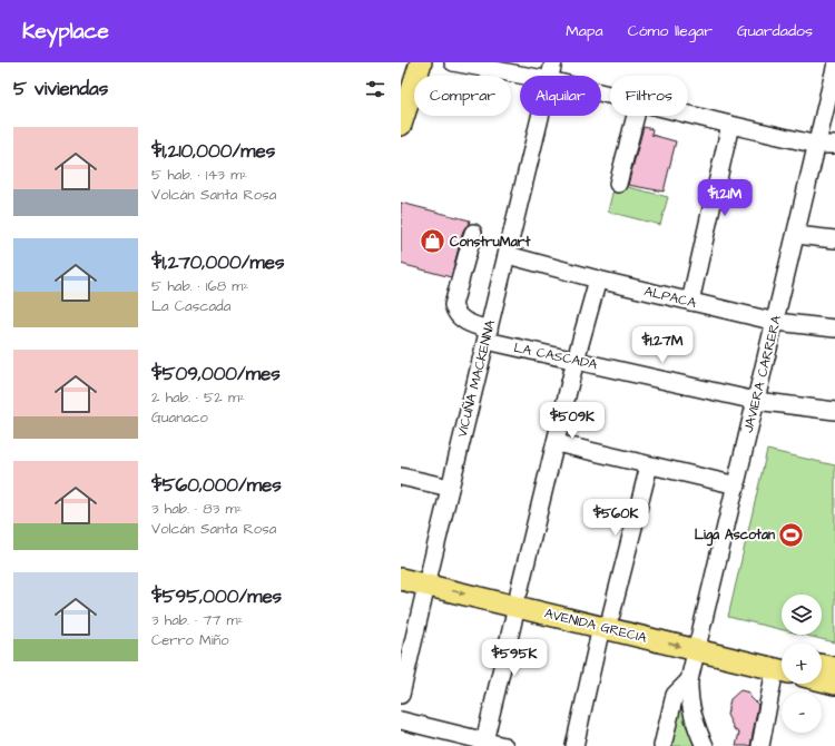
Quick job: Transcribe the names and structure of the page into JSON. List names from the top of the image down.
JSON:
{
  "streets": {
    "main road": ["AVENIDA GRECIA"],
    "street": [
      "ALPACA",
      "LA CASCADA",
      "JAVIERA CARRERA",
      "VICUÑA MACKENNA"
    ]
  },
  "crossings": [
    ["ALPACA", "JAVIERA CARRERA"],
    ["ALPACA", "VICUÑA MACKENNA"],
    ["LA CASCADA", "JAVIERA CARRERA"],
    ["LA CASCADA", "VICUÑA MACKENNA"],
    ["JAVIERA CARRERA", "AVENIDA GRECIA"],
    ["VICUÑA MACKENNA", "AVENIDA GRECIA"]
  ],
  "places": {
    "shop": ["ConstruMart"],
    "sports": ["Liga Ascotan"]
  },
  "page": {
    "header": "Keyplace",
    "nav": ["Mapa", "Cómo llegar", "Guardados"],
    "heading": "5 viviendas",
    "chip": ["Comprar", "Alquilar", "Filtros"],
    "list": [
      {
        "name": "$1,210,000/mes",
        "note": "5 hab. · 143 m² · Volcán Santa Rosa"
      },
      {
        "name": "$1,270,000/mes",
        "note": "5 hab. · 168 m² · La Cascada"
      },
      {
        "name": "$509,000/mes",
        "note": "2 hab. · 52 m² · Guanaco"
      },
      {
        "name": "$560,000/mes",
        "note": "3 hab. · 83 m² · Volcán Santa Rosa"
      },
      {
        "name": "$595,000/mes",
        "note": "3 hab. · 77 m² · Cerro Miño"
      }
    ],
    "price": [
      "$1.21M",
      "$1.27M",
      "$509K",
      "$560K",
      "$595K"
    ],
    "map_buttons": ["+", "−"]
  }
}
